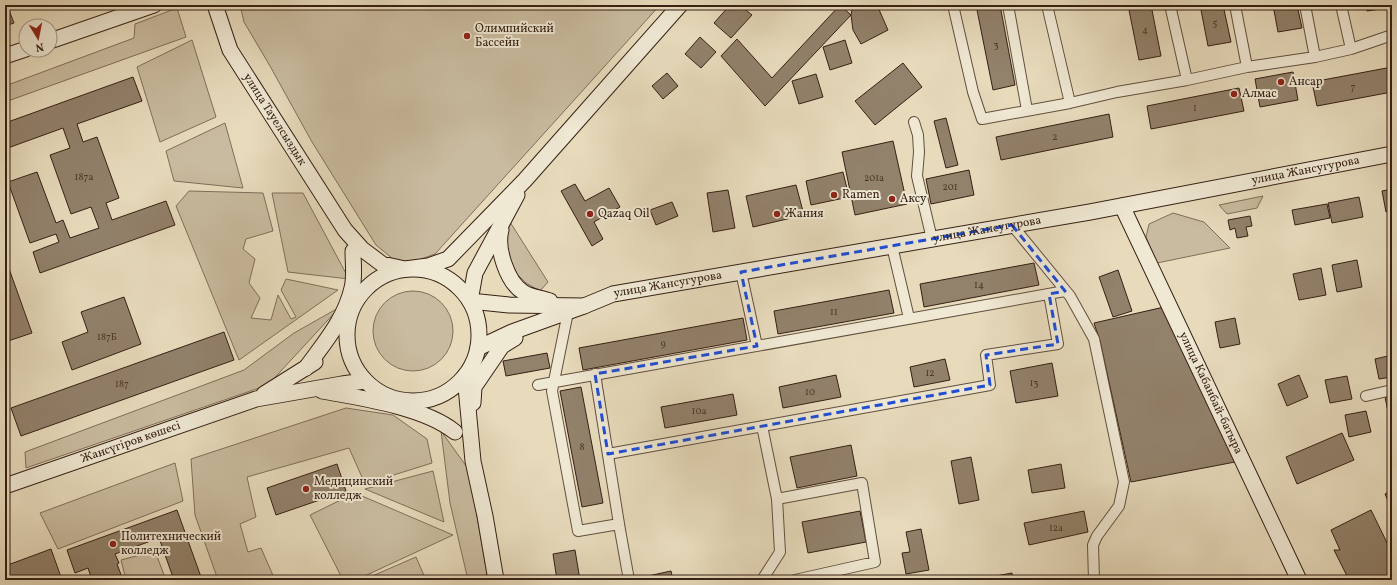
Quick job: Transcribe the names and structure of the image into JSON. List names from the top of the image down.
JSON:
{
  "streets": {
    "main road": [
      "улица Тауелсыздык",
      "улица Жансугурова",
      "улица Кабанбай-батыра",
      "Жансүгіров көшесі"
    ]
  },
  "crossings": [
    ["улица Тауелсыздык", "улица Жансугурова"],
    ["улица Жансугурова", "улица Кабанбай-батыра"]
  ],
  "places": [
    "Олимпийский Бассейн",
    "Ансар",
    "Алмас",
    "Ramen",
    "Аксу",
    "Qazaq Oil",
    "Жания",
    "Медицинский колледж",
    "Политехнический колледж"
  ],
  "house_numbers": [
    "5",
    "4",
    "3",
    "7",
    "1",
    "2",
    "187а",
    "201а",
    "201",
    "14",
    "11",
    "187Б",
    "9",
    "12",
    "13",
    "187",
    "10",
    "10а",
    "8",
    "12а"
  ],
  "north": "bottom"
}
